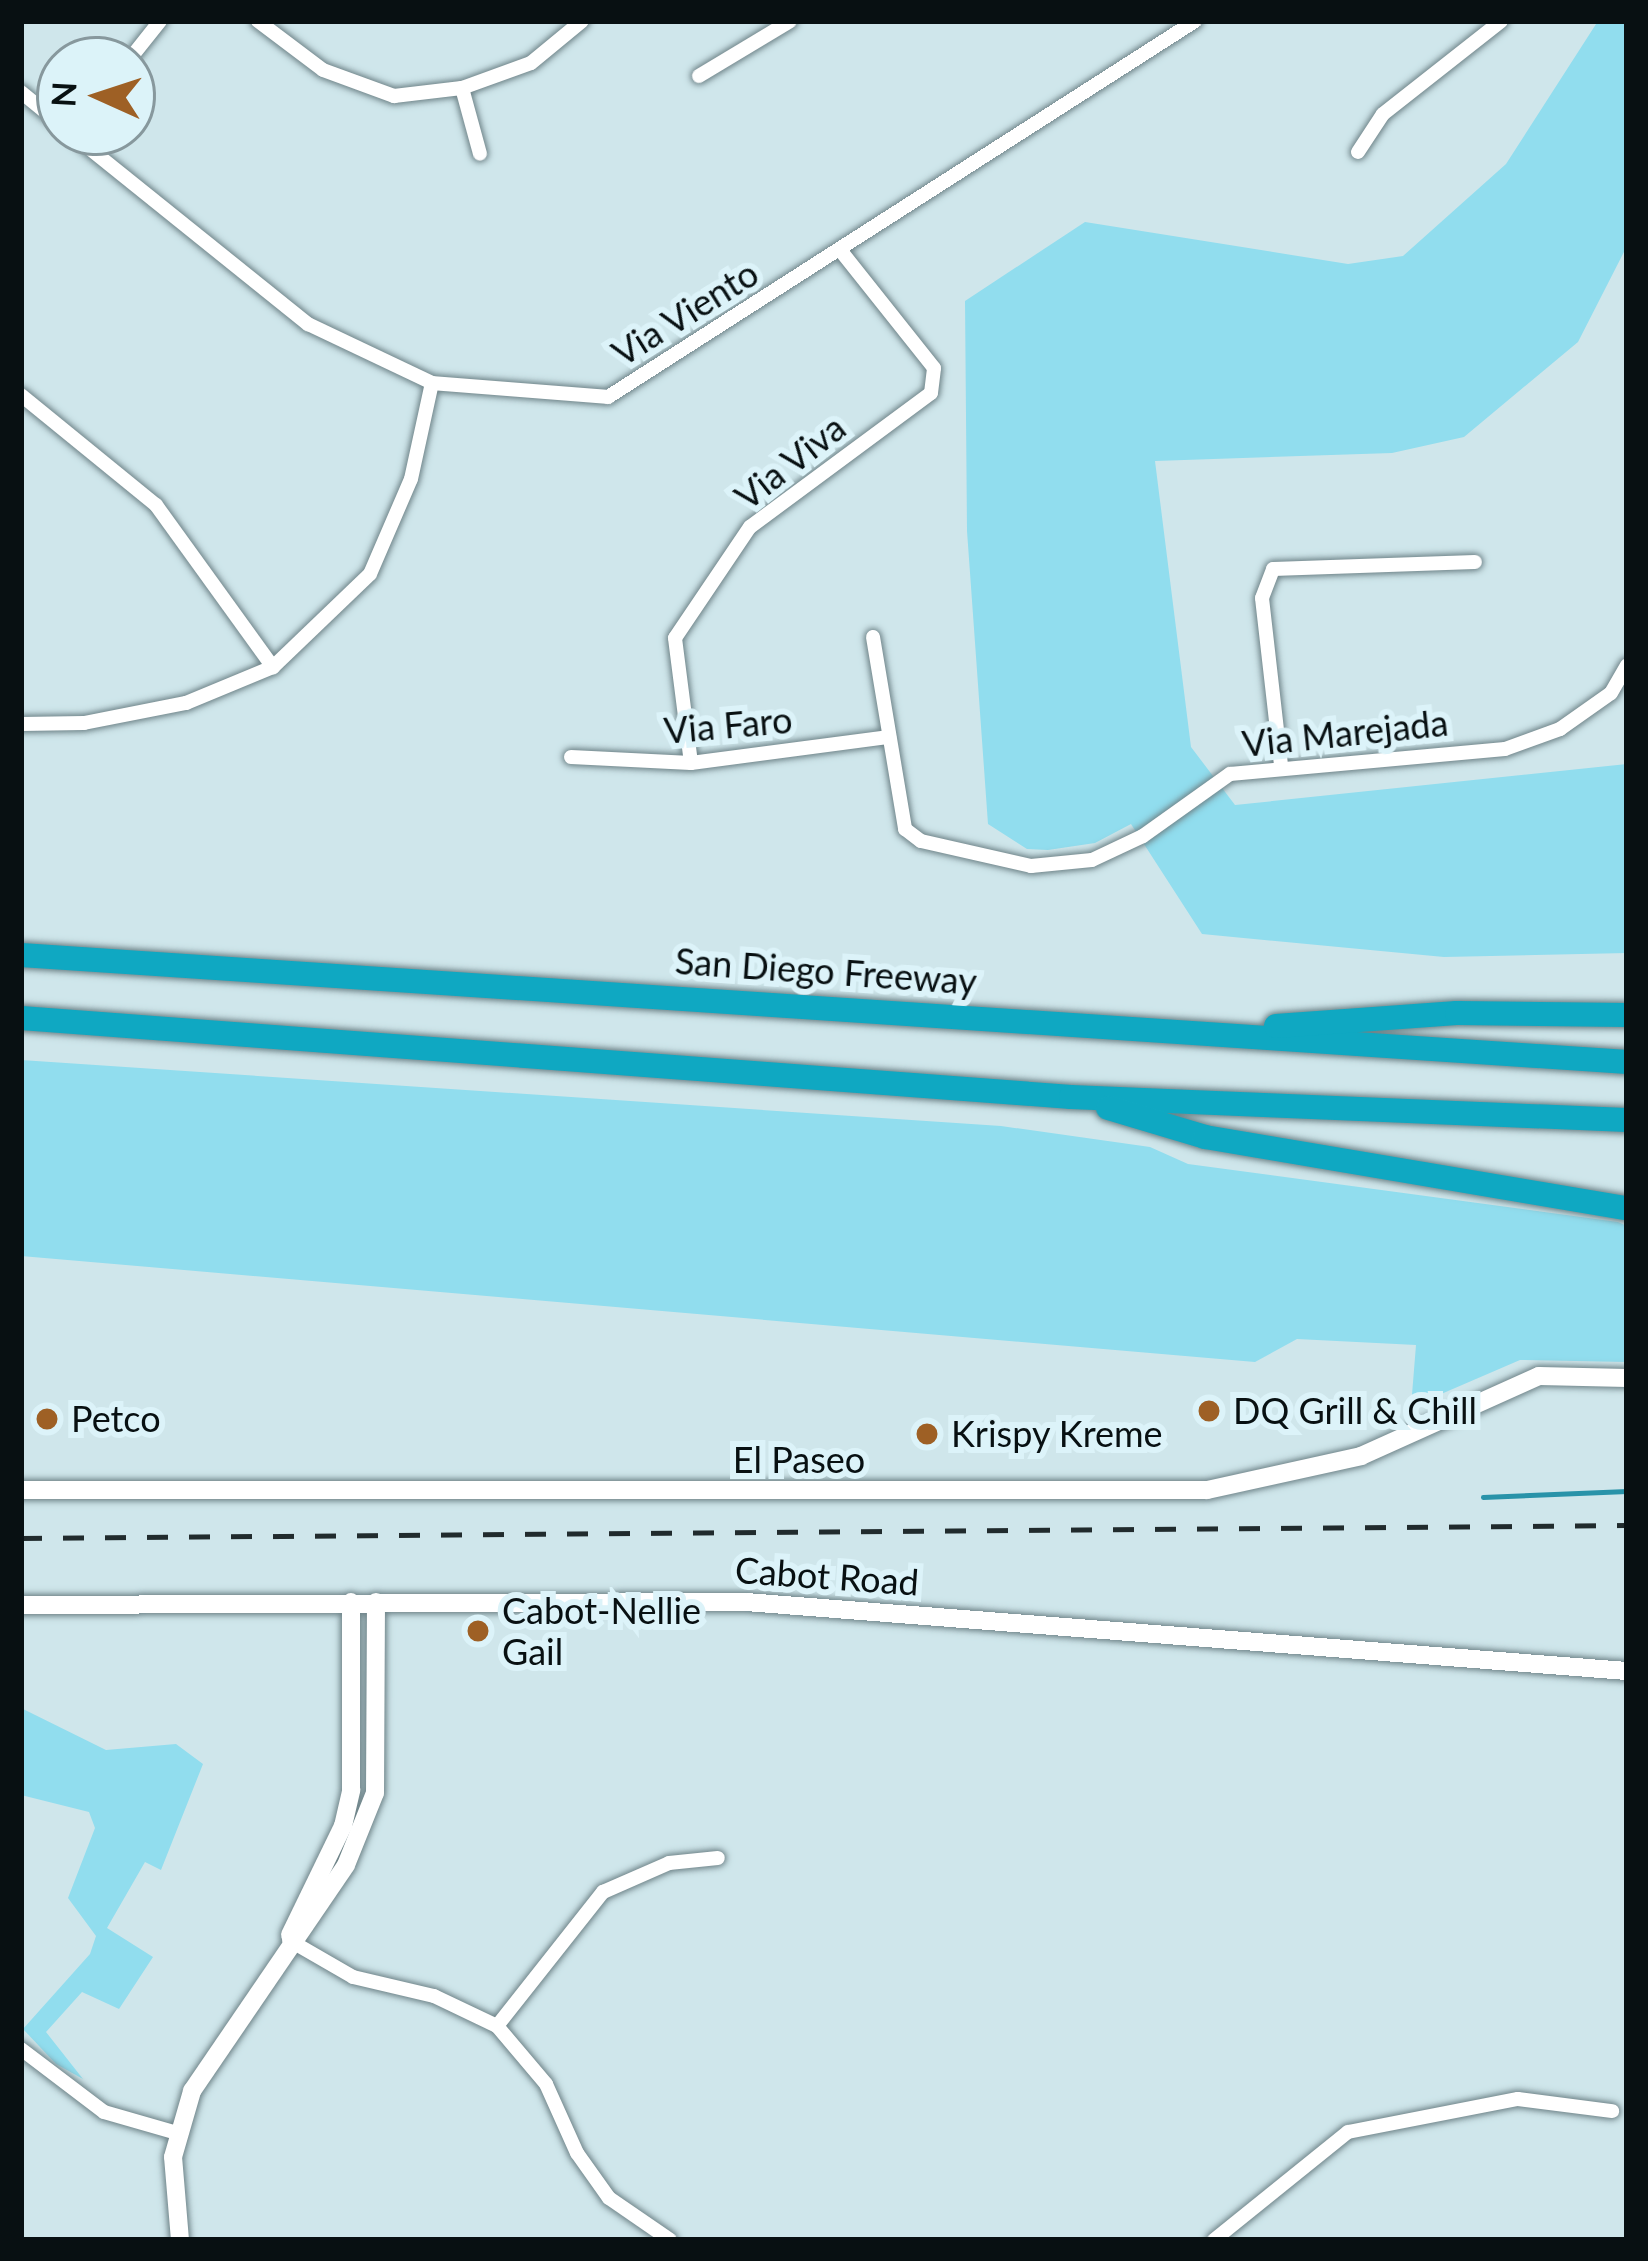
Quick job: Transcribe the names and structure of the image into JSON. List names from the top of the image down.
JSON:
{
  "streets": {
    "highway": ["San Diego Freeway"],
    "street": [
      "Via Viento",
      "Via Viva",
      "Via Faro",
      "Via Marejada",
      "El Paseo",
      "Cabot Road"
    ]
  },
  "crossings": [
    ["Via Viento", "Via Viva"],
    ["Via Viva", "Via Faro"],
    ["Via Faro", "Via Marejada"]
  ],
  "places": [
    "DQ Grill & Chill",
    "Petco",
    "Krispy Kreme",
    "Cabot-Nellie Gail"
  ],
  "north": "left"
}
